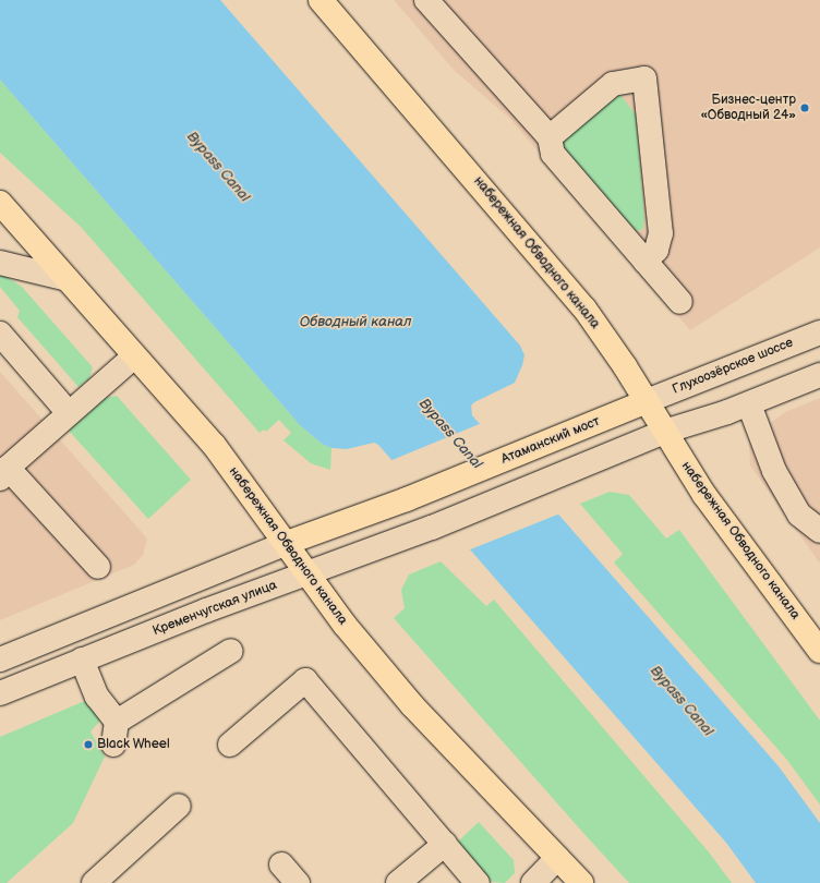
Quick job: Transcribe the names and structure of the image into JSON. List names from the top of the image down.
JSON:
{
  "streets": {
    "main road": ["набережная Обводного канала", "Атаманский мост"],
    "street": ["Глухоозёрское шоссе", "Кременчугская улица"]
  },
  "crossings": [
    ["набережная Обводного канала", "Глухоозёрское шоссе"],
    ["набережная Обводного канала", "Атаманский мост"],
    ["набережная Обводного канала", "Кременчугская улица"],
    ["Глухоозёрское шоссе", "Атаманский мост"]
  ],
  "water": ["Bypass Canal", "Обводный канал"],
  "places": ["Бизнес-центр «Обводный 24»", "Black Wheel"]
}
